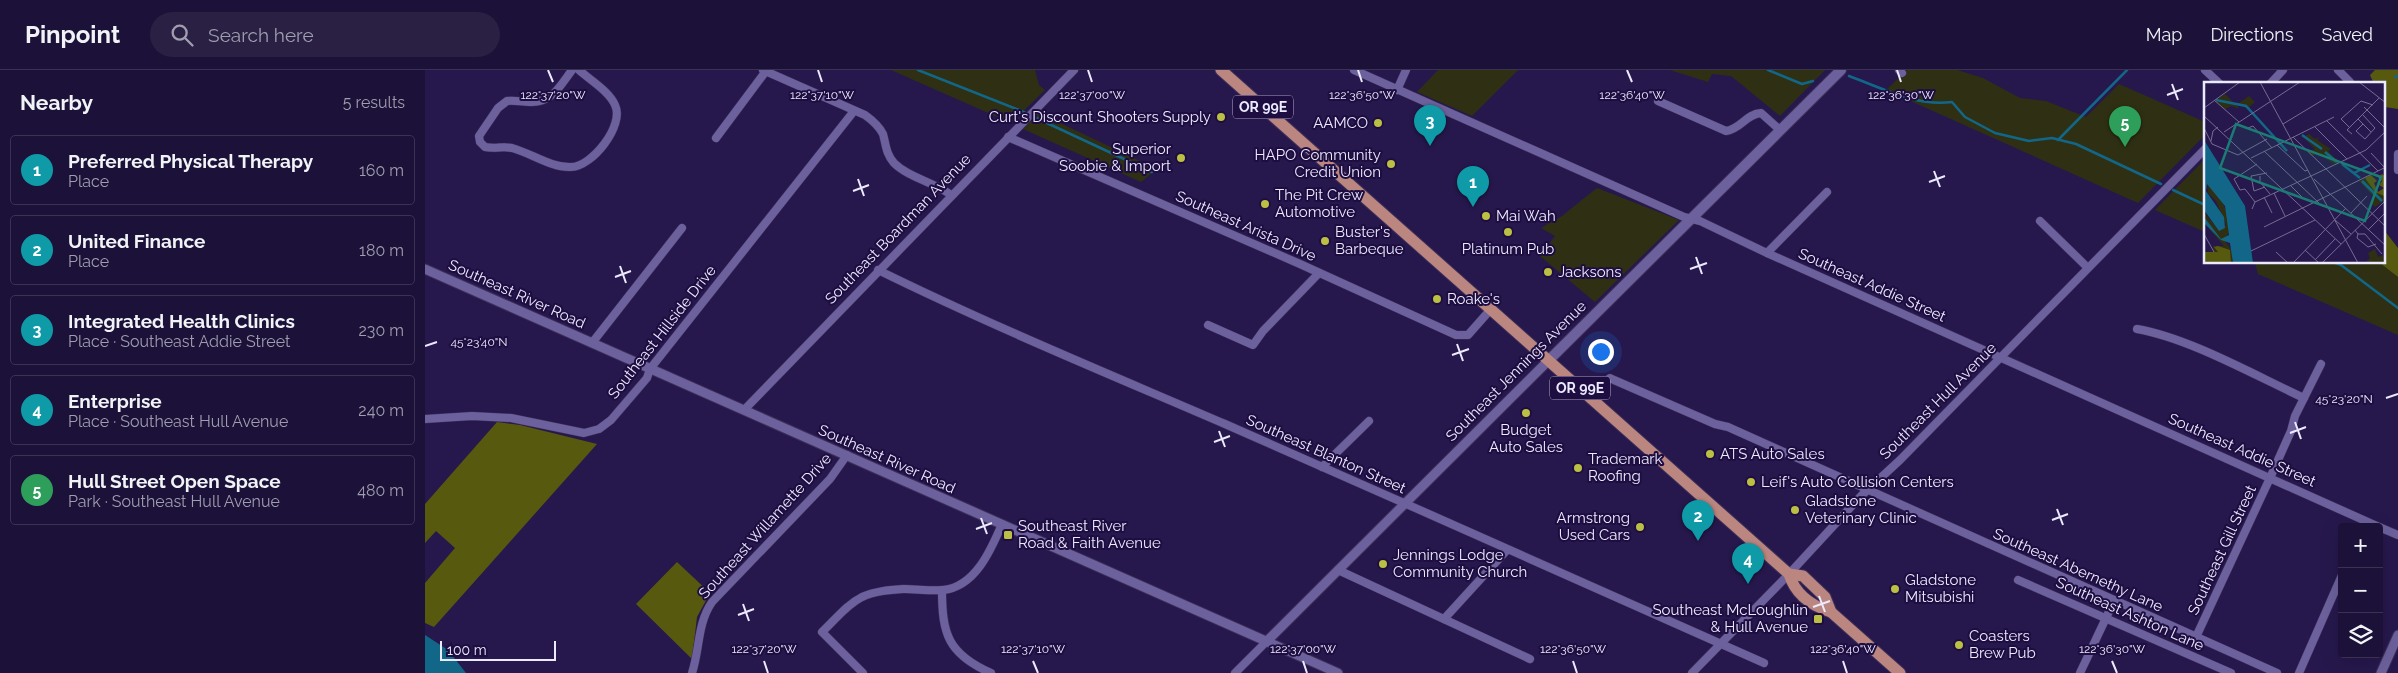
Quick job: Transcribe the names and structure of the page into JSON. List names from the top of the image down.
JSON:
{
  "streets": {
    "main road": ["OR 99E", "Southeast Jennings Avenue"],
    "street": [
      "Southeast Arista Drive",
      "Southeast Boardman Avenue",
      "Southeast Addie Street",
      "Southeast River Road",
      "Southeast Hillside Drive",
      "Southeast Hull Avenue",
      "Southeast Blanton Street",
      "Southeast Willamette Drive",
      "Southeast Gill Street",
      "Southeast Abernethy Lane",
      "Southeast Ashton Lane"
    ]
  },
  "crossings": [
    ["OR 99E", "Southeast Arista Drive"],
    ["OR 99E", "Southeast Jennings Avenue"],
    ["OR 99E", "Southeast Hull Avenue"],
    ["Southeast Arista Drive", "Southeast Boardman Avenue"],
    ["Southeast Boardman Avenue", "Southeast River Road"],
    ["Southeast Boardman Avenue", "Southeast Blanton Street"],
    ["Southeast Addie Street", "Southeast Jennings Avenue"],
    ["Southeast Addie Street", "Southeast Hull Avenue"],
    ["Southeast Addie Street", "Southeast Gill Street"],
    ["Southeast River Road", "Southeast Hillside Drive"],
    ["Southeast River Road", "Southeast Jennings Avenue"],
    ["Southeast River Road", "Southeast Willamette Drive"],
    ["Southeast Jennings Avenue", "Southeast Blanton Street"],
    ["Southeast Hull Avenue", "Southeast Blanton Street"],
    ["Southeast Hull Avenue", "Southeast Abernethy Lane"],
    ["Southeast Gill Street", "Southeast Abernethy Lane"]
  ],
  "places": {
    "other": [
      "Curt's Discount Shooters Supply",
      "AAMCO",
      "Superior Soobie & Import",
      "HAPO Community Credit Union",
      "The Pit Crew Automotive",
      "Mai Wah",
      "Platinum Pub",
      "Buster's Barbeque",
      "Jacksons",
      "Roake's",
      "Budget Auto Sales",
      "ATS Auto Sales",
      "Trademark Roofing",
      "Leif's Auto Collision Centers",
      "Gladstone Veterinary Clinic",
      "Armstrong Used Cars",
      "Jennings Lodge Community Church",
      "Gladstone Mitsubishi",
      "Coasters Brew Pub"
    ],
    "transit": ["Southeast River Road & Faith Avenue", "Southeast McLoughlin & Hull Avenue"]
  },
  "scale_bar": "100 m",
  "page": {
    "header": "Pinpoint",
    "search": "Search here",
    "nav": ["Map", "Directions", "Saved"],
    "heading": ["Nearby", "5 results"],
    "pins": [
      "3",
      "5",
      "1",
      "2",
      "4"
    ],
    "list": [
      {
        "mark": "1",
        "name": "Preferred Physical Therapy",
        "note": "Place",
        "value": "160 m"
      },
      {
        "mark": "2",
        "name": "United Finance",
        "note": "Place",
        "value": "180 m"
      },
      {
        "mark": "3",
        "name": "Integrated Health Clinics",
        "note": "Place · Southeast Addie Street",
        "value": "230 m"
      },
      {
        "mark": "4",
        "name": "Enterprise",
        "note": "Place · Southeast Hull Avenue",
        "value": "240 m"
      },
      {
        "mark": "5",
        "name": "Hull Street Open Space",
        "note": "Park · Southeast Hull Avenue",
        "value": "480 m"
      }
    ],
    "map_buttons": ["+", "−"],
    "scale": "100 m"
  },
  "coordinates": [
    "122°37'20\"W",
    "122°37'10\"W",
    "122°37'00\"W",
    "122°36'50\"W",
    "122°36'40\"W",
    "122°36'30\"W",
    "45°23'40\"N",
    "45°23'20\"N"
  ]
}
